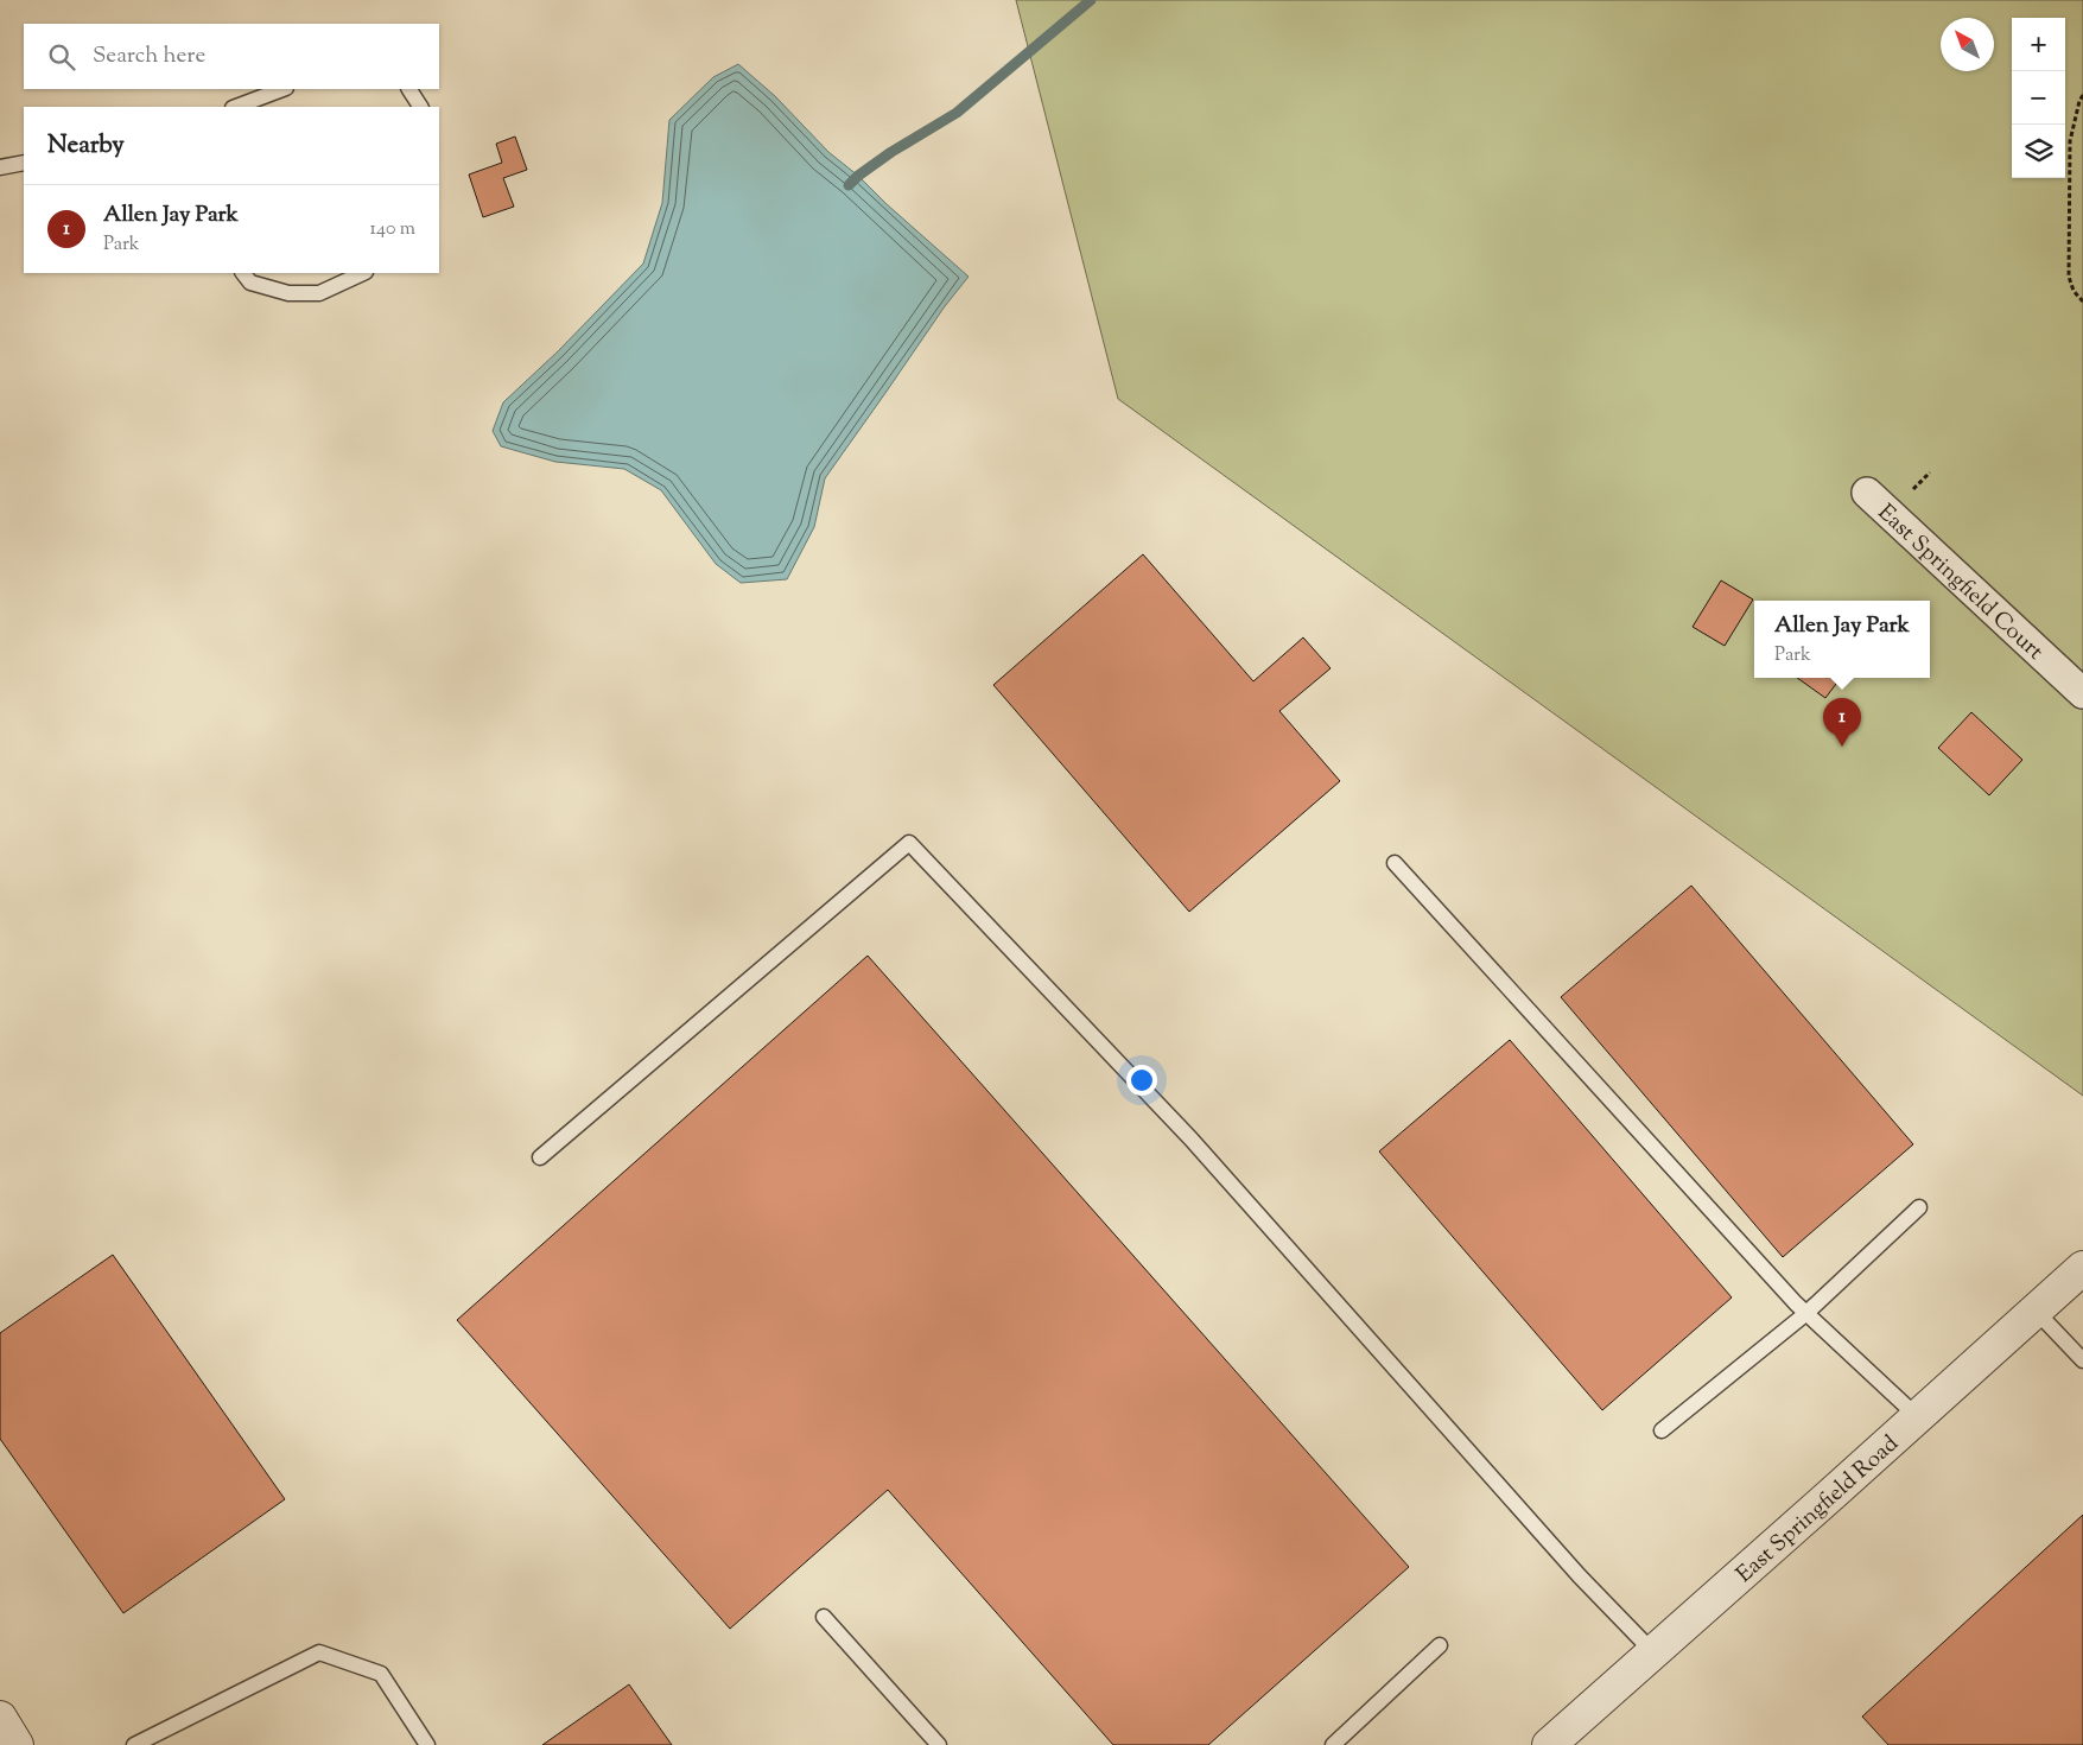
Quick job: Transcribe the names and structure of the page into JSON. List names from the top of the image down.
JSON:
{
  "streets": {
    "street": ["East Springfield Court", "East Springfield Road"]
  },
  "north": "top left",
  "page": {
    "map_buttons": ["+", "−"],
    "search": "Search here",
    "heading": "Nearby",
    "list": [
      {
        "mark": "1",
        "name": "Allen Jay Park",
        "note": "Park",
        "value": "140 m"
      }
    ],
    "popup": ["Allen Jay Park", "Park"],
    "pins": "1"
  }
}
